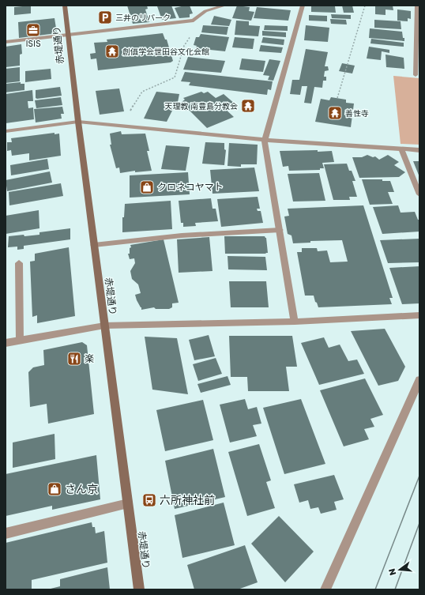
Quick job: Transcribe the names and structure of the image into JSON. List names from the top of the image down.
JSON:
{
  "streets": {
    "main road": ["赤堤通り"]
  },
  "places": {
    "parking": ["三井のリパーク"],
    "office": ["ISIS"],
    "temple": ["創価学会世田谷文化会館", "天理教 南豊島分教会", "善性寺"],
    "shop": ["クロネコヤマト", "さん京"],
    "restaurant": ["楽"],
    "bus stop": ["六所神社前"]
  },
  "north": "left"
}
